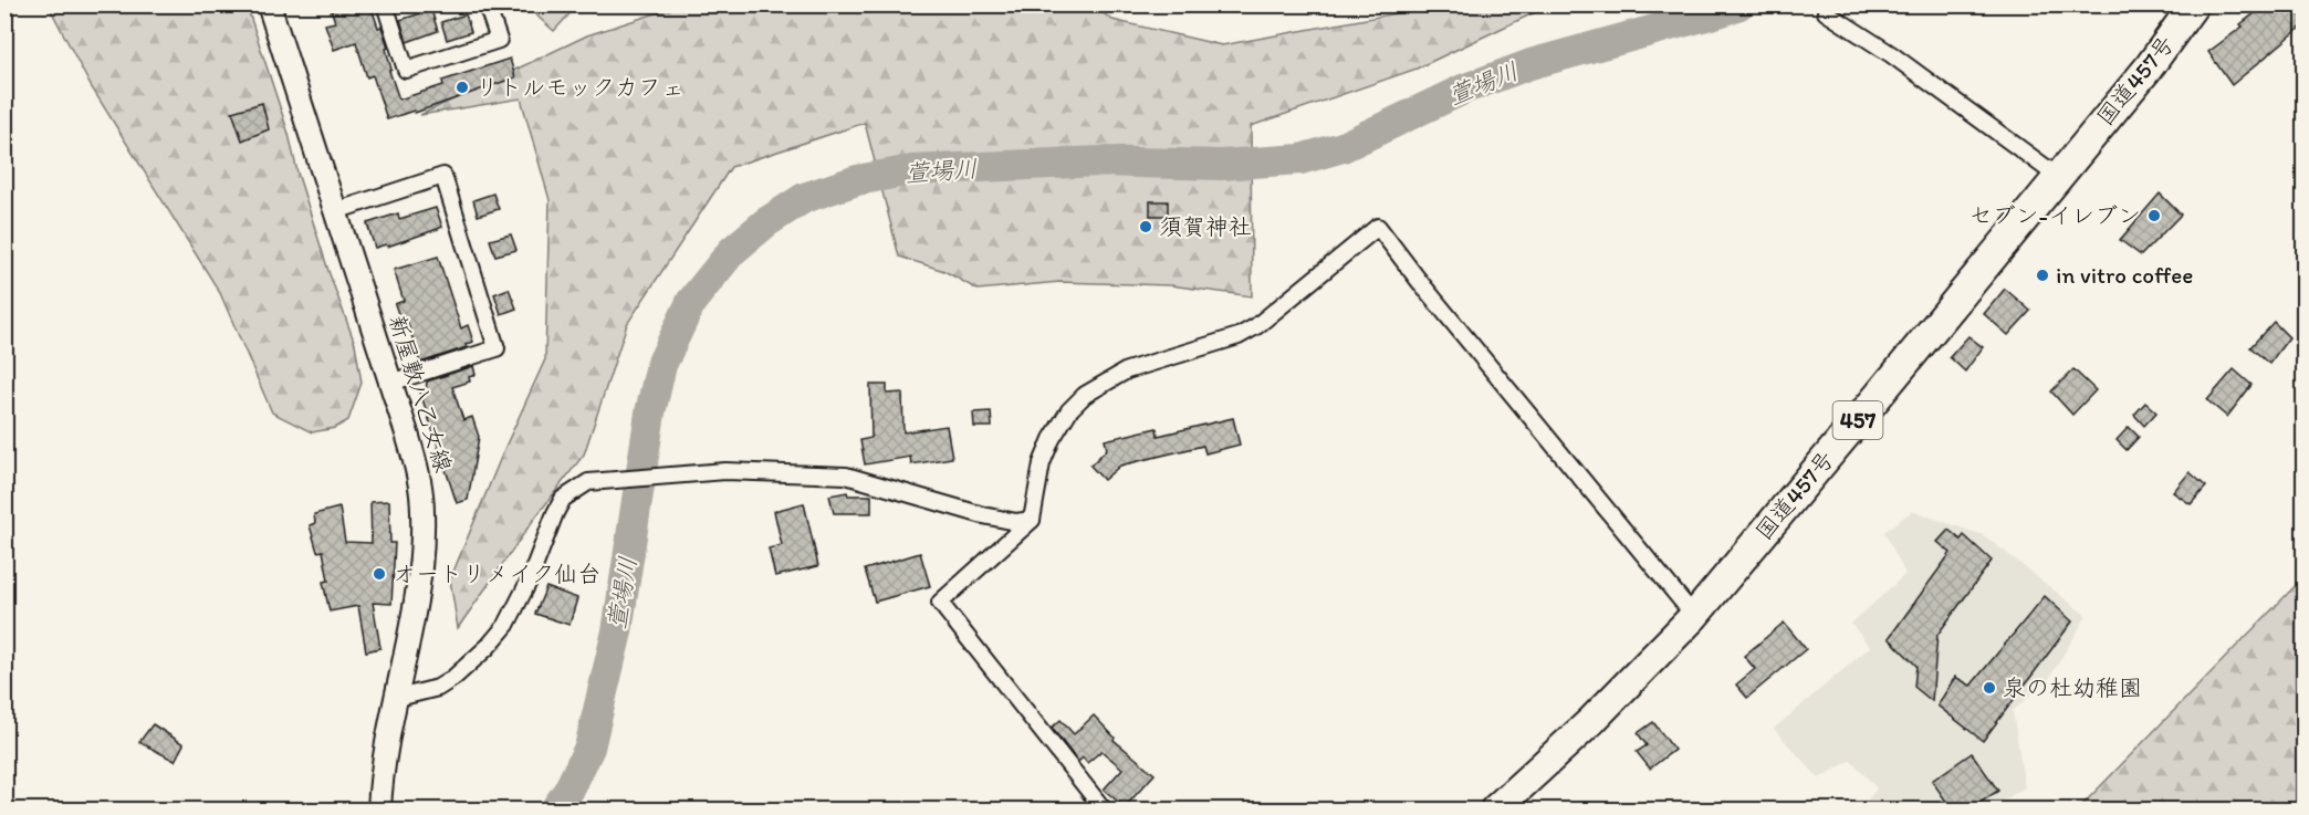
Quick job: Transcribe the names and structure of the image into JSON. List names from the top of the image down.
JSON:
{
  "streets": {
    "highway": ["国道457号", "457"],
    "street": ["新屋敷八乙女線"]
  },
  "water": ["萱場川"],
  "places": [
    "リトルモックカフェ",
    "セブン-イレブン",
    "須賀神社",
    "in vitro coffee",
    "オートリメイク仙台",
    "泉の杜幼稚園"
  ]
}
